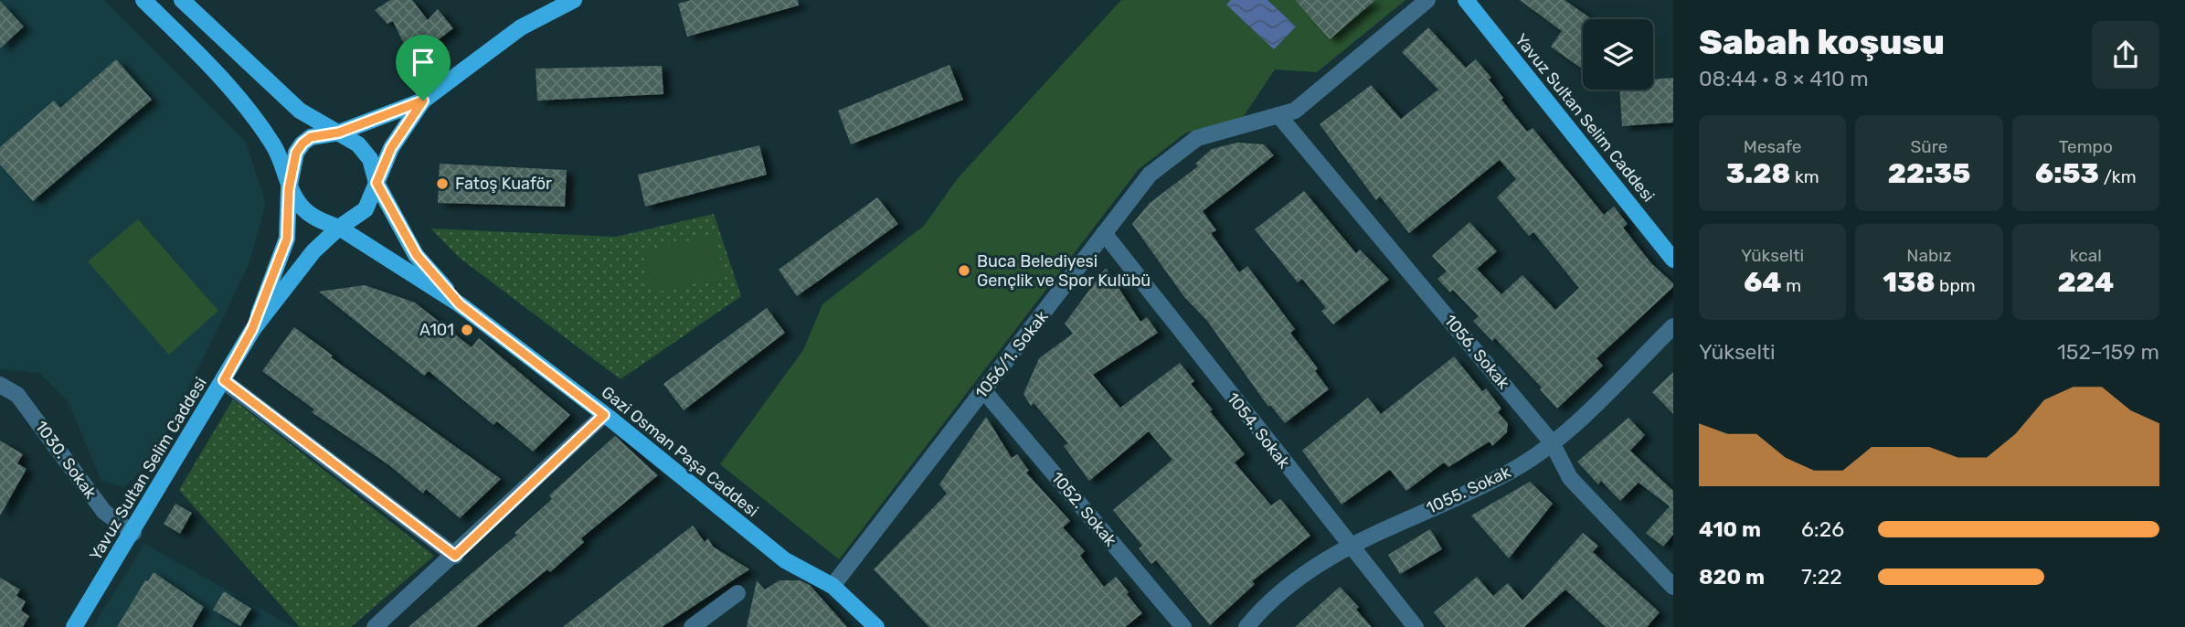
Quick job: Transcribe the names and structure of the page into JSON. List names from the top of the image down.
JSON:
{
  "streets": {
    "main road": ["Yavuz Sultan Selim Caddesi", "Gazi Osman Paşa Caddesi"],
    "street": [
      "1056. Sokak",
      "1056/1. Sokak",
      "1054. Sokak",
      "1030. Sokak",
      "1055. Sokak",
      "1052. Sokak"
    ]
  },
  "crossings": [
    ["Yavuz Sultan Selim Caddesi", "1030. Sokak"],
    ["1056. Sokak", "1056/1. Sokak"],
    ["1056. Sokak", "1055. Sokak"],
    ["1056/1. Sokak", "1054. Sokak"],
    ["1056/1. Sokak", "Gazi Osman Paşa Caddesi"],
    ["1056/1. Sokak", "1052. Sokak"],
    ["1054. Sokak", "1055. Sokak"]
  ],
  "places": ["Fatoş Kuaför", "Buca Belediyesi Gençlik ve Spor Kulübü", "A101"],
  "page": {
    "heading": ["Sabah koşusu", "08:44 · 8 × 410 m"],
    "stats": [
      ["Mesafe", "3.28 km"],
      ["Süre", "22:35"],
      ["Tempo", "6:53 /km"],
      ["Yükselti", "64 m"],
      ["Nabız", "138 bpm"],
      ["kcal", "224"]
    ],
    "chart": ["Yükselti", "152–159 m"],
    "list": [
      {
        "name": "410 m",
        "note": "6:26"
      },
      {
        "name": "820 m",
        "note": "7:22"
      }
    ]
  }
}
